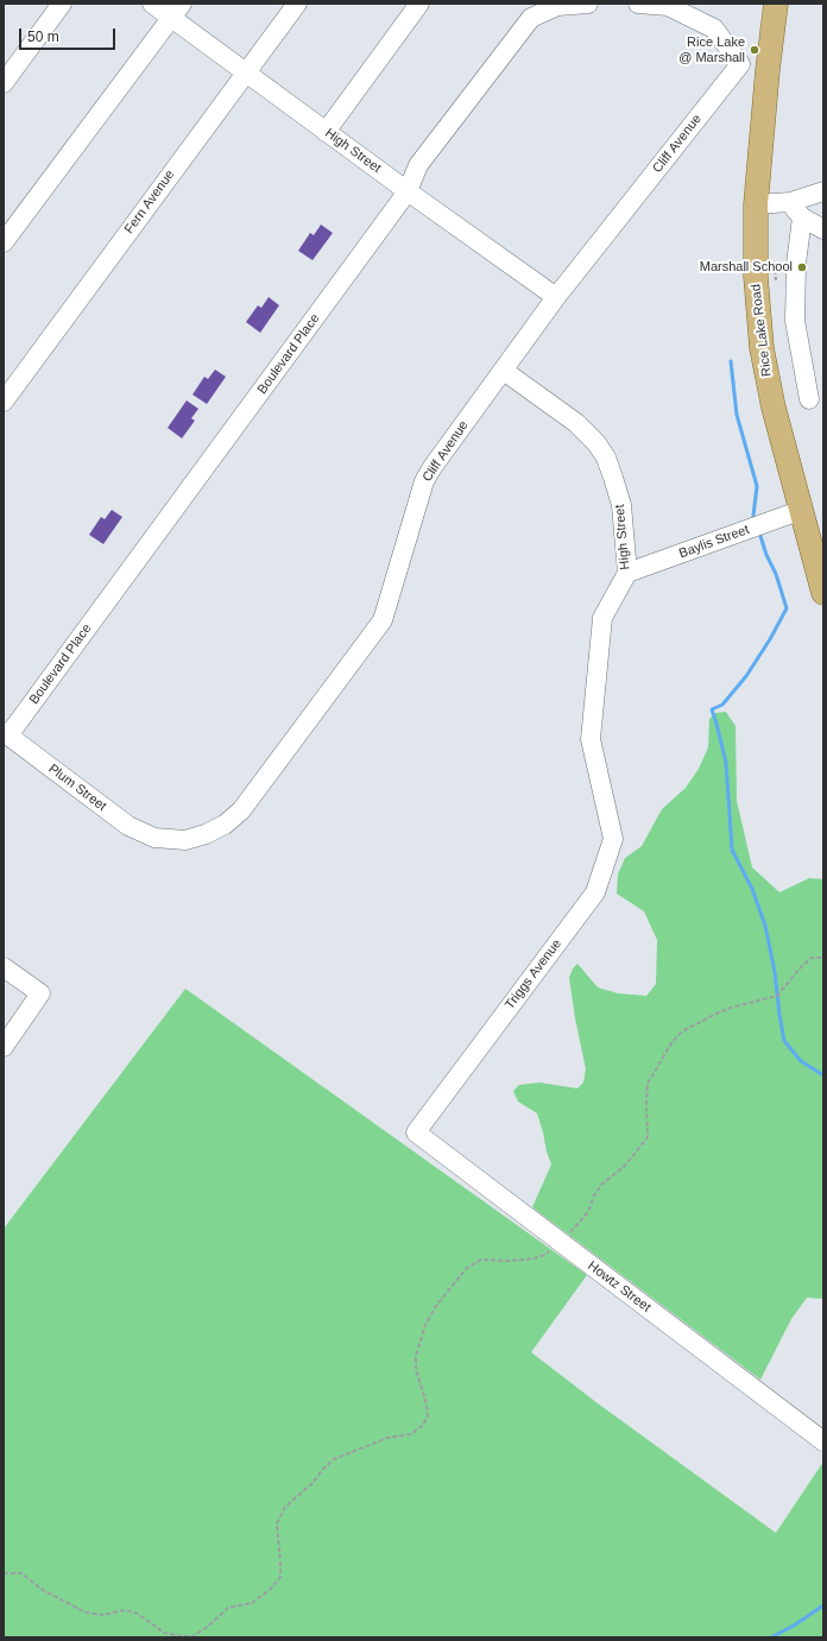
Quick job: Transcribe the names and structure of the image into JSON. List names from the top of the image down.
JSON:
{
  "streets": {
    "main road": ["Rice Lake Road"],
    "street": [
      "Cliff Avenue",
      "High Street",
      "Fern Avenue",
      "Boulevard Place",
      "Baylis Street",
      "Plum Street",
      "Triggs Avenue",
      "Howtz Street"
    ]
  },
  "crossings": [
    ["Cliff Avenue", "High Street"],
    ["Cliff Avenue", "Plum Street"],
    ["High Street", "Fern Avenue"],
    ["High Street", "Boulevard Place"],
    ["High Street", "Baylis Street"],
    ["High Street", "Triggs Avenue"],
    ["Rice Lake Road", "Baylis Street"],
    ["Boulevard Place", "Plum Street"],
    ["Triggs Avenue", "Howtz Street"]
  ],
  "places": ["Rice Lake @ Marshall", "Marshall School"],
  "scale_bar": "50 m"
}
